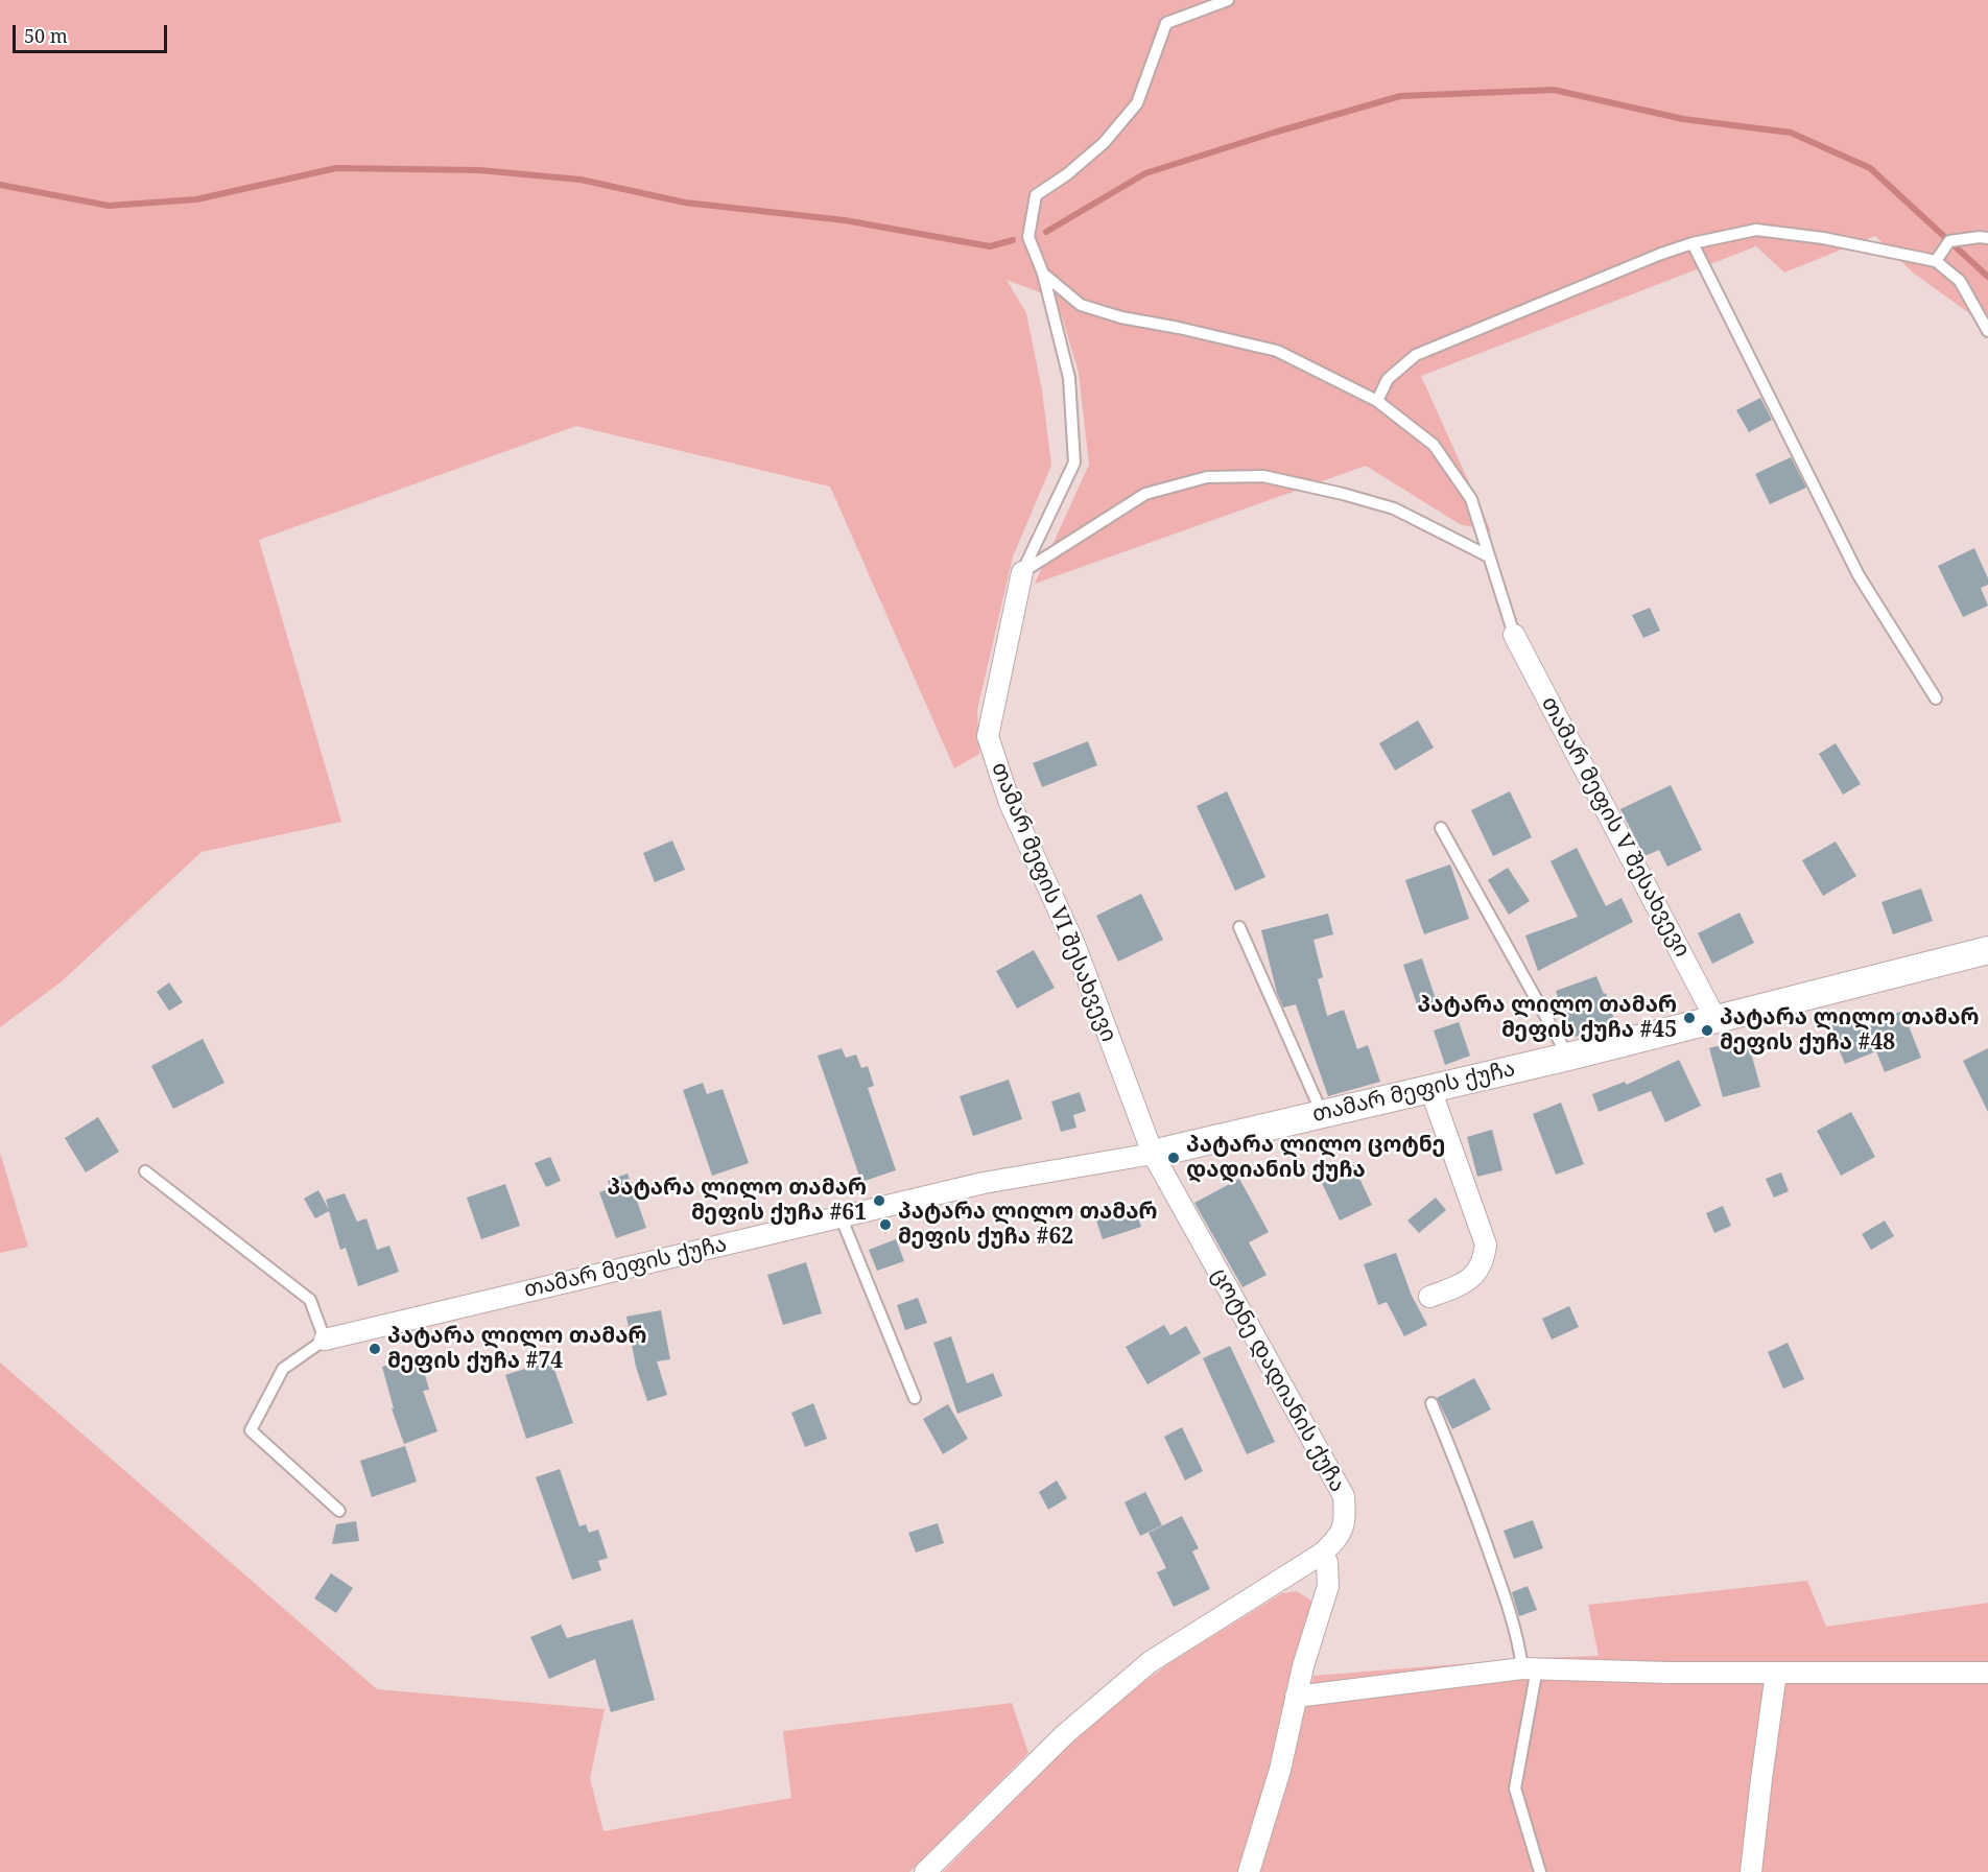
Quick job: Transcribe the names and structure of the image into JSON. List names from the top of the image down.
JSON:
{
  "streets": {
    "street": [
      "თამარ მეფის V შესახვევი",
      "თამარ მეფის VI შესახვევი",
      "თამარ მეფის ქუჩა",
      "ცოტნე დადიანის ქუჩა"
    ]
  },
  "crossings": [
    ["თამარ მეფის V შესახვევი", "თამარ მეფის ქუჩა"],
    ["თამარ მეფის VI შესახვევი", "თამარ მეფის ქუჩა"],
    ["თამარ მეფის VI შესახვევი", "ცოტნე დადიანის ქუჩა"],
    ["თამარ მეფის ქუჩა", "ცოტნე დადიანის ქუჩა"]
  ],
  "places": [
    "პატარა ლილო თამარ მეფის ქუჩა #45",
    "პატარა ლილო თამარ მეფის ქუჩა #48",
    "პატარა ლილო ცოტნე დადიანის ქუჩა",
    "პატარა ლილო თამარ მეფის ქუჩა #61",
    "პატარა ლილო თამარ მეფის ქუჩა #62",
    "პატარა ლილო თამარ მეფის ქუჩა #74"
  ],
  "scale_bar": "50 m"
}
